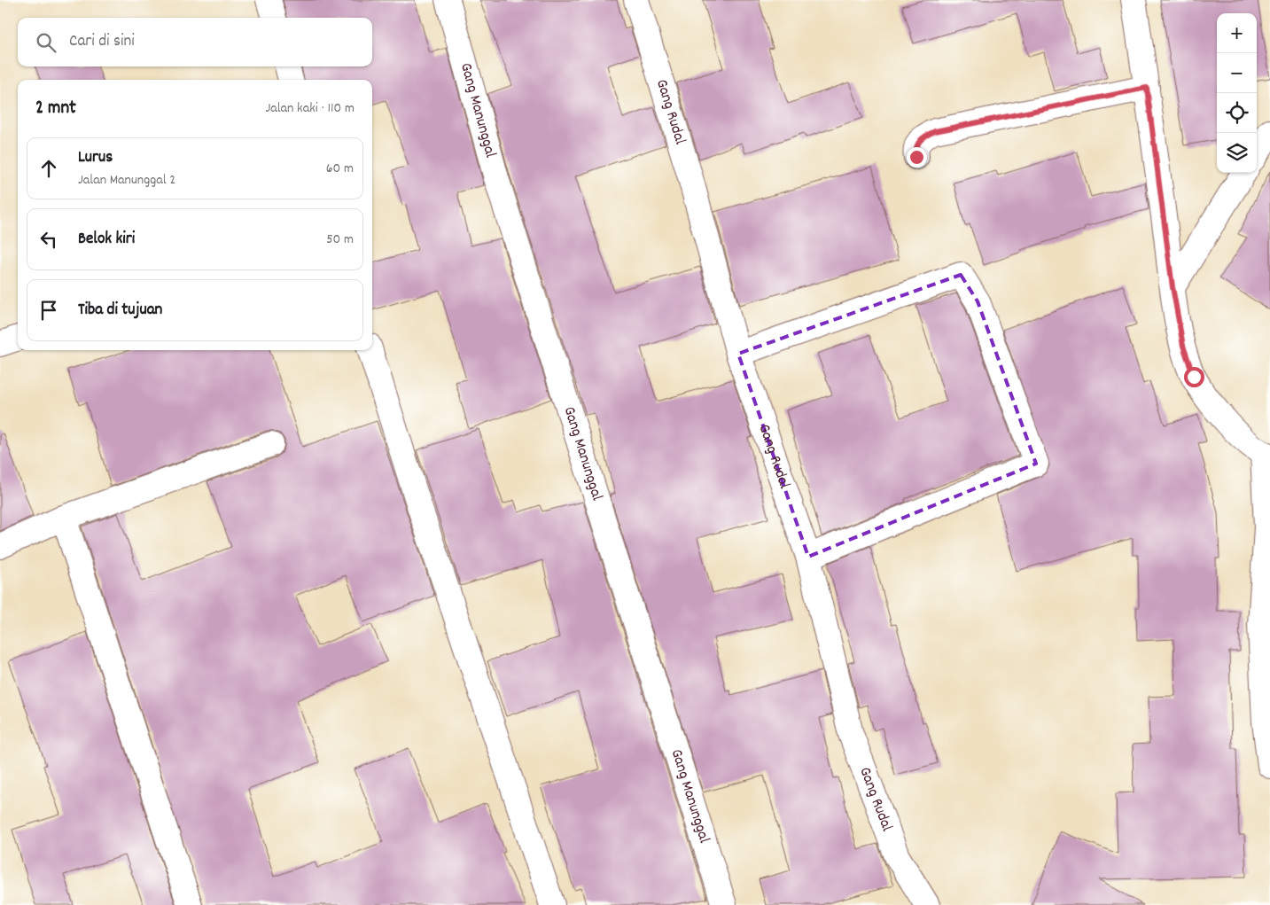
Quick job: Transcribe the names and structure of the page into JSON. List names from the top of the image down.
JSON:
{
  "streets": {
    "street": ["Gang Manunggal", "Gang Rudal"]
  },
  "page": {
    "map_buttons": ["+", "−"],
    "search": "Cari di sini",
    "heading": ["2 mnt", "Jalan kaki · 110 m"],
    "list": [
      ["Lurus", "Jalan Manunggal 2", "60 m"],
      ["Belok kiri", "50 m"],
      "Tiba di tujuan"
    ]
  }
}
